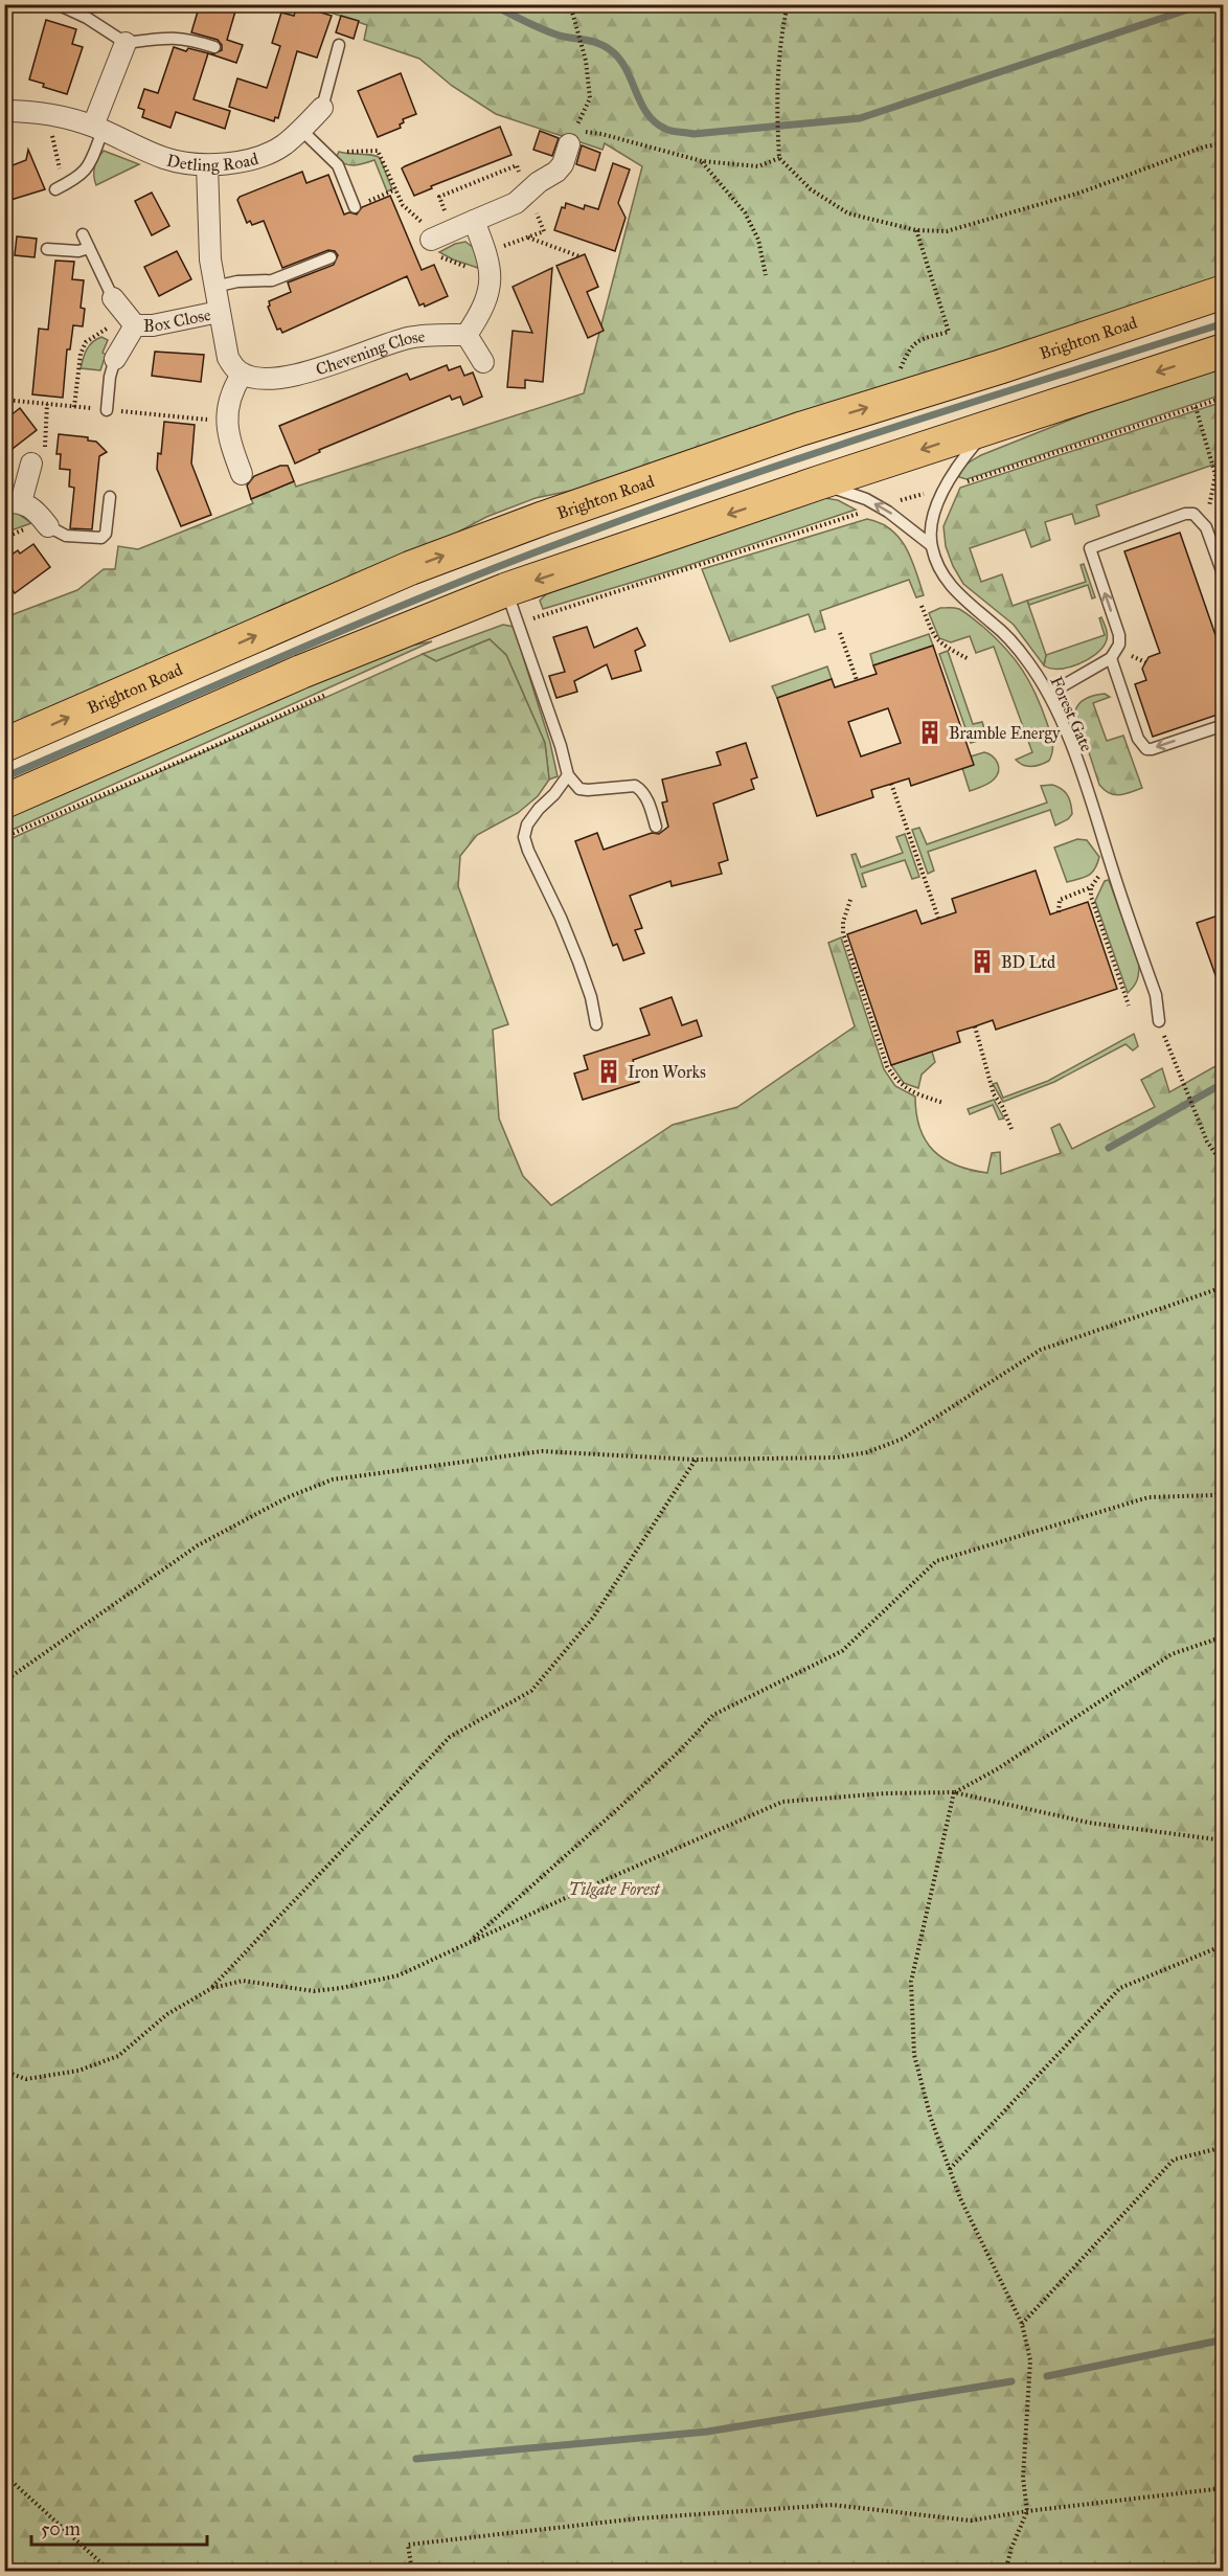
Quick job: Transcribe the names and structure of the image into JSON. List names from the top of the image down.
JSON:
{
  "streets": {
    "main road": ["Brighton Road"],
    "street": ["Detling Road", "Box Close", "Chevening Close"],
    "lane": ["Forest Gate"]
  },
  "parks": ["Tilgate Forest"],
  "places": {
    "building": ["Bramble Energy", "BD Ltd", "Iron Works"]
  },
  "scale_bar": "50 m"
}
